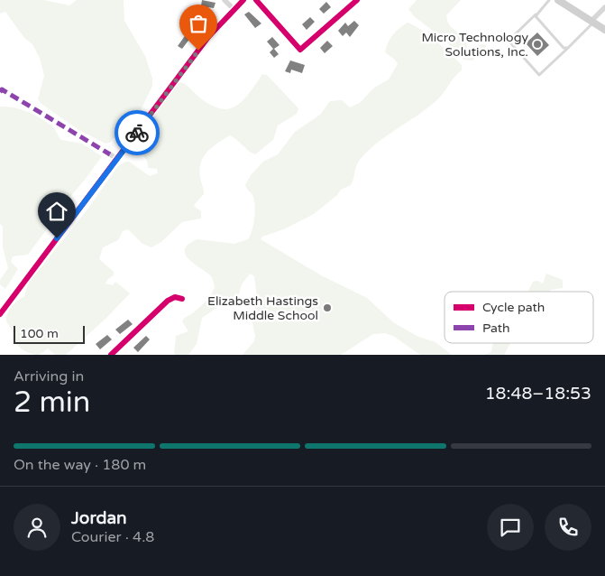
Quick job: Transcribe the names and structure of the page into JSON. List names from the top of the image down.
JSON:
{
  "places": ["Micro Technology Solutions, Inc.", "Elizabeth Hastings Middle School"],
  "legend": ["Cycle path", "Path"],
  "scale_bar": "100 m",
  "page": {
    "scale": "100 m",
    "heading": ["2 min", "Arriving in", "18:48–18:53"],
    "panel": ["Jordan", "Courier · 4.8"],
    "bar": "On the way · 180 m"
  }
}
